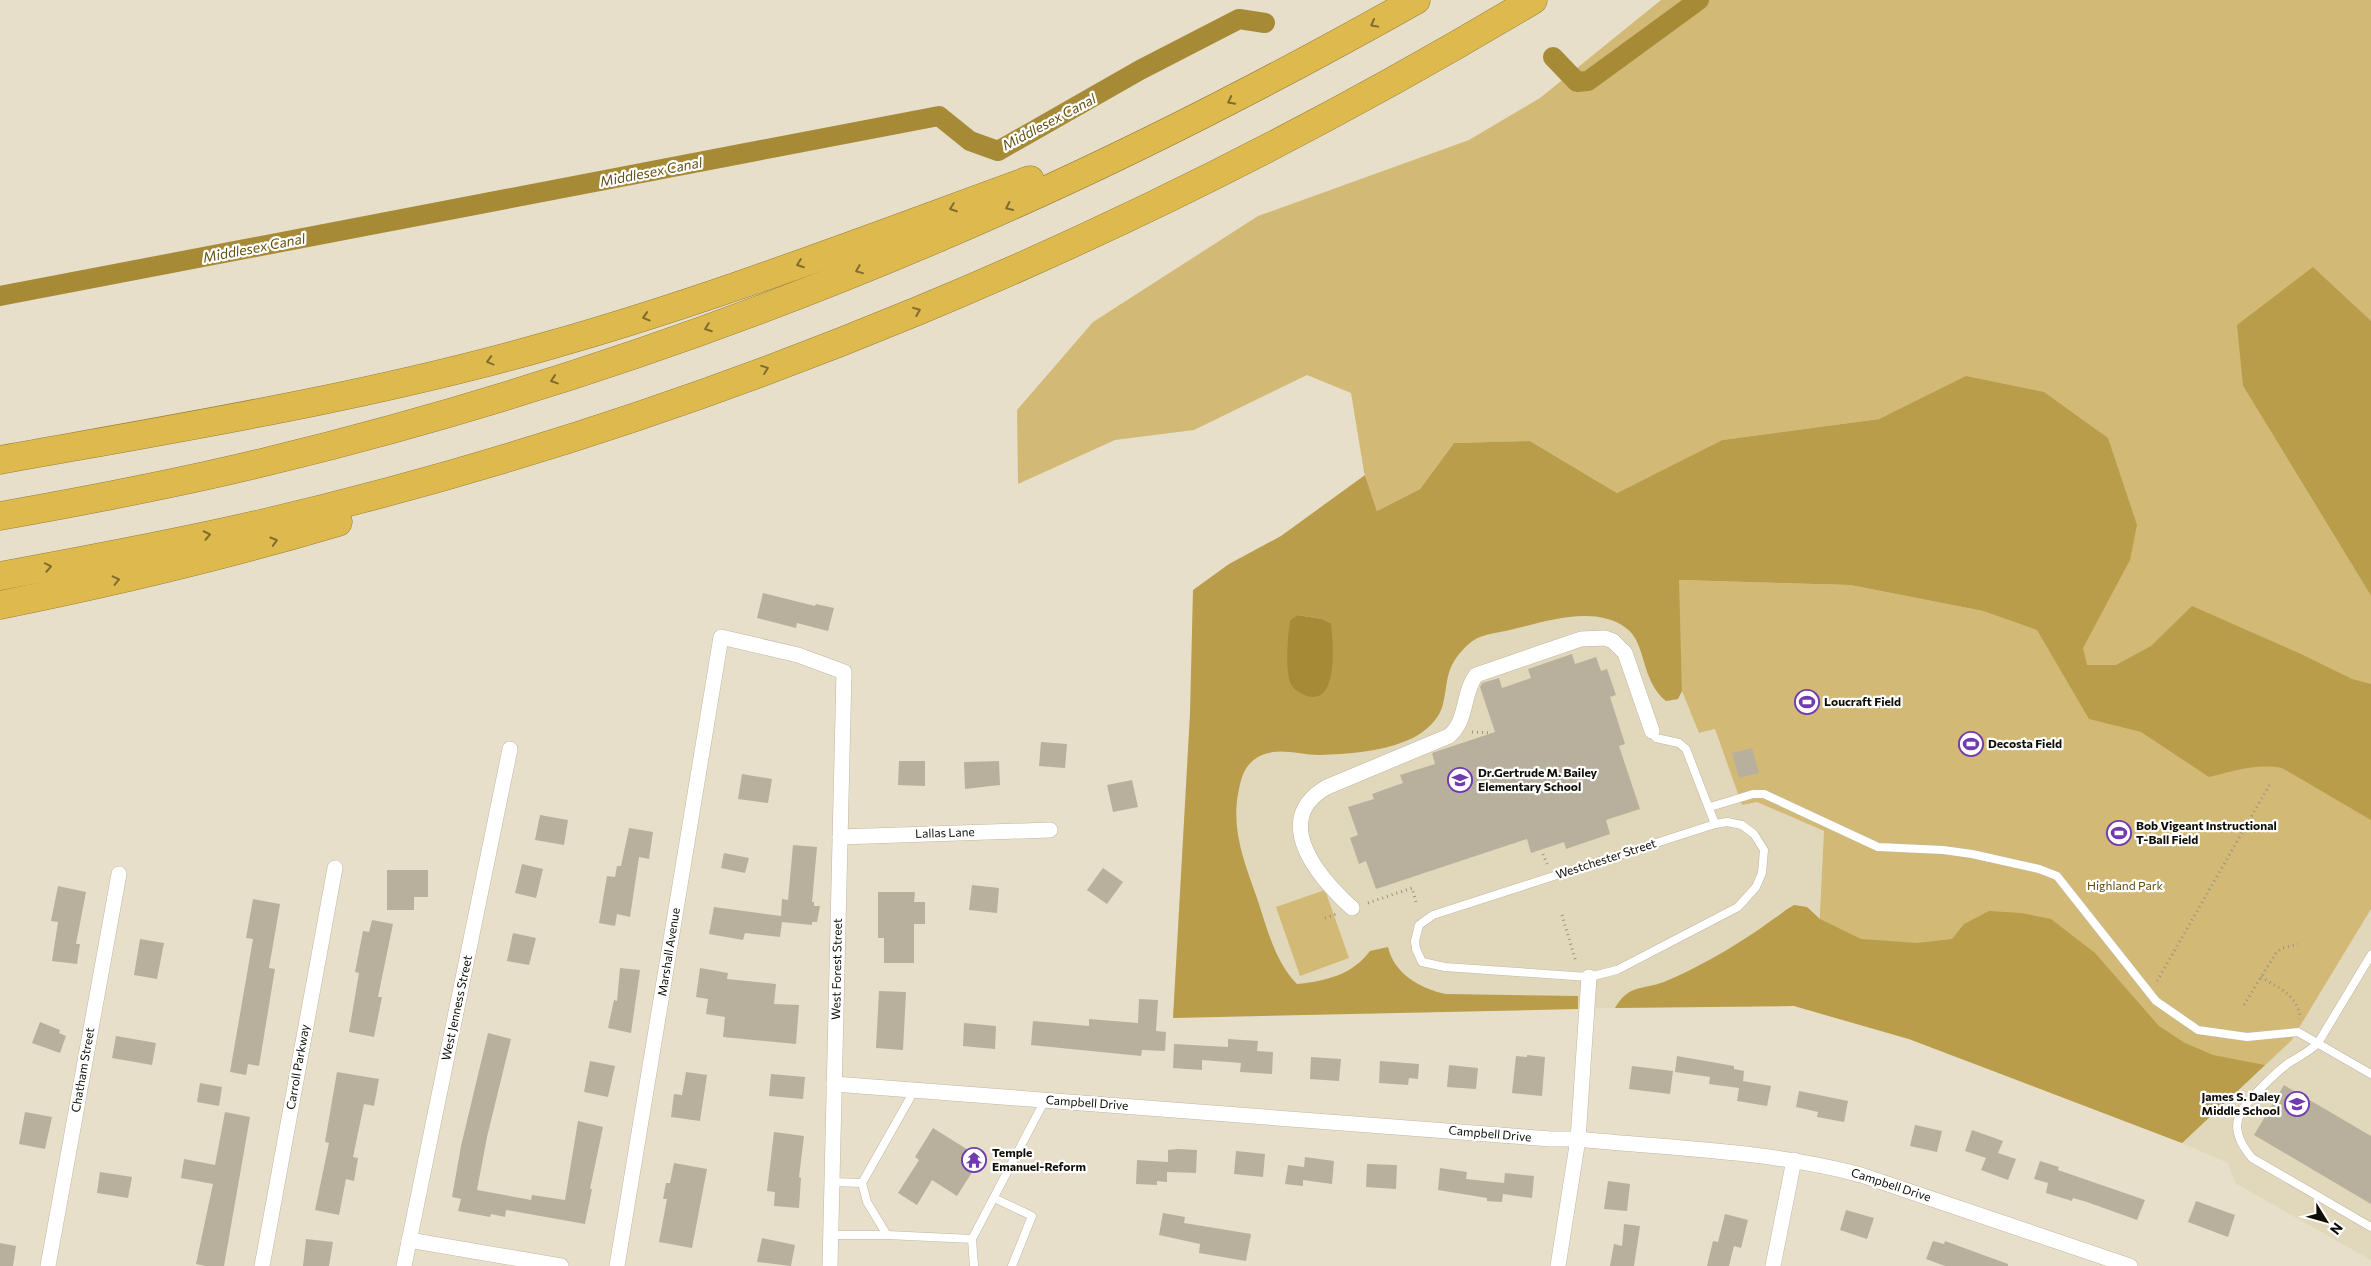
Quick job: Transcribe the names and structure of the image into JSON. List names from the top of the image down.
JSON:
{
  "streets": {
    "street": [
      "Lallas Lane",
      "Marshall Avenue",
      "West Forest Street",
      "West Jenness Street",
      "Carroll Parkway",
      "Chatham Street",
      "Campbell Drive"
    ],
    "lane": ["Westchester Street"]
  },
  "crossings": [
    ["Lallas Lane", "West Forest Street"],
    ["Marshall Avenue", "West Forest Street"],
    ["West Forest Street", "Campbell Drive"]
  ],
  "water": ["Middlesex Canal"],
  "parks": ["Highland Park"],
  "places": {
    "sports": ["Loucraft Field", "Decosta Field", "Bob Vigeant Instructional T-Ball Field"],
    "school or university": ["Dr.Gertrude M. Bailey Elementary School", "James S. Daley Middle School"],
    "temple": ["Temple Emanuel-Reform"]
  },
  "north": "bottom right"
}
